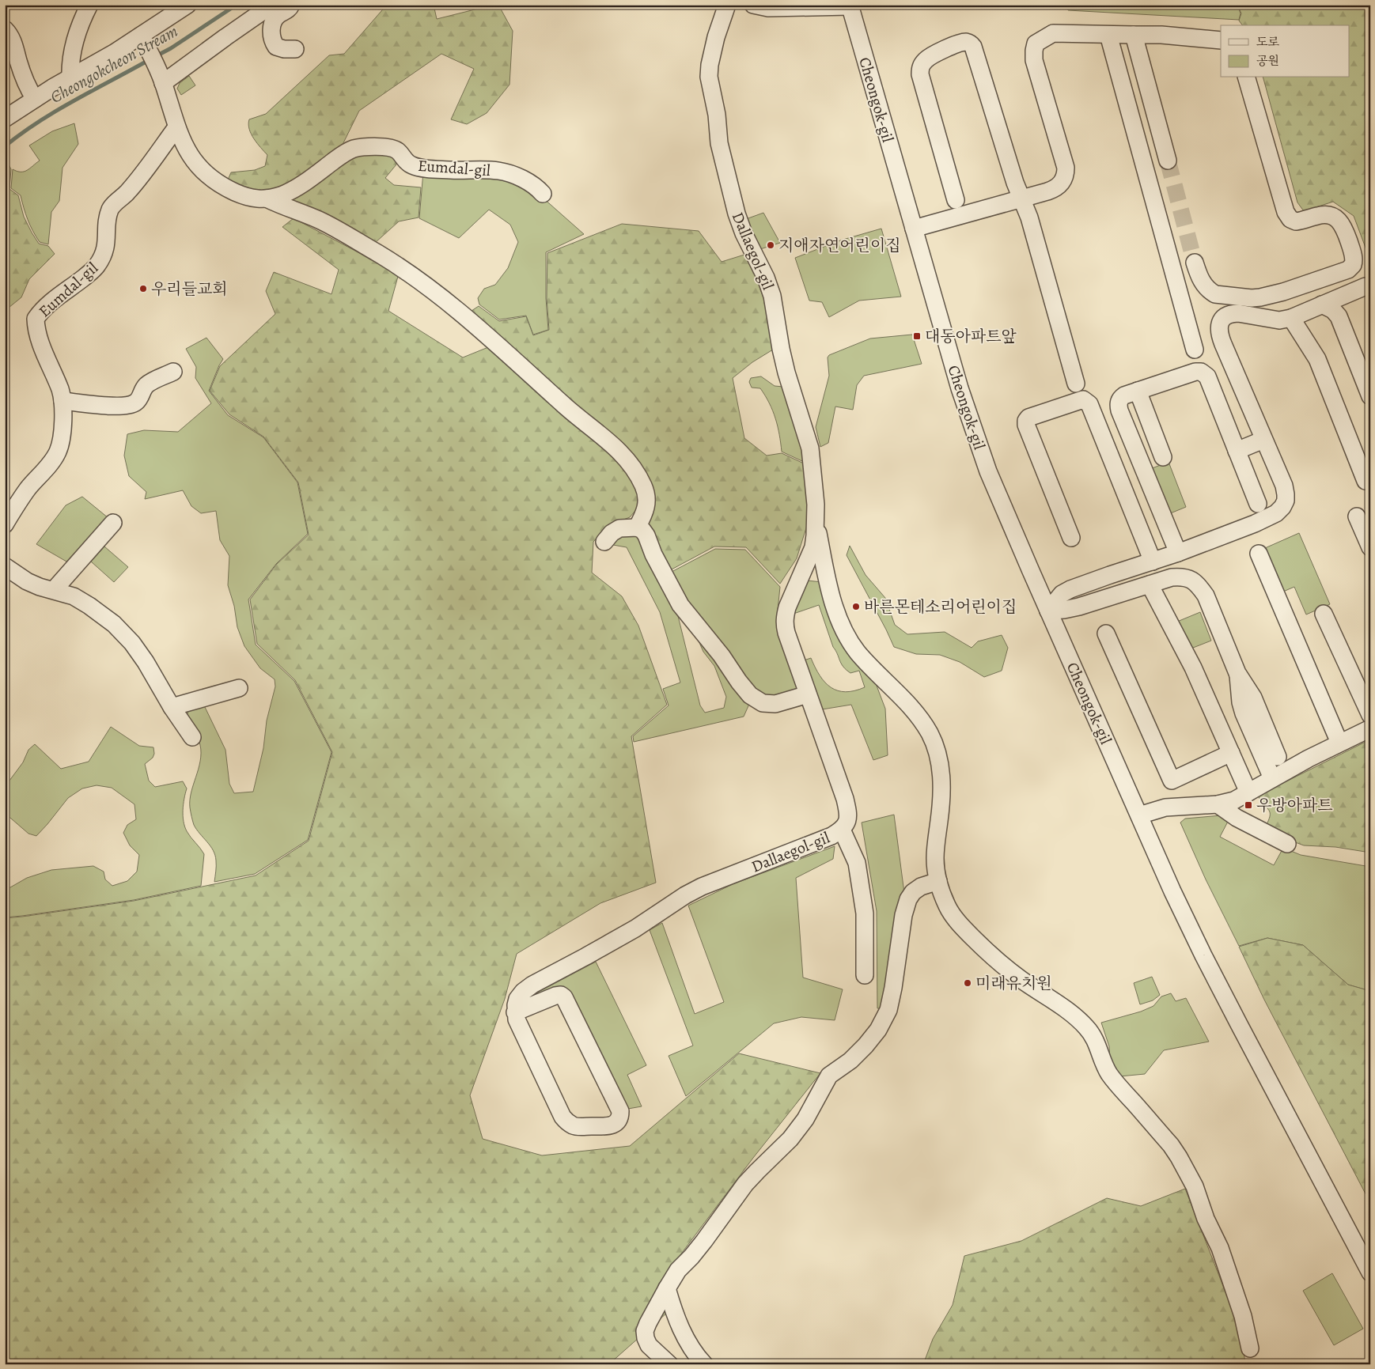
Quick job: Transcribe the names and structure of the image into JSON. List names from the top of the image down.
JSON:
{
  "streets": {
    "street": ["Cheongok-gil", "Eumdal-gil", "Dallaegol-gil"]
  },
  "water": ["Cheongokcheon Stream"],
  "places": {
    "other": [
      "지애자연어린이집",
      "우리들교회",
      "바른몬테소리어린이집",
      "미래유치원"
    ],
    "transit": ["대동아파트앞", "우방아파트"]
  },
  "legend": ["도로", "공원"]
}
